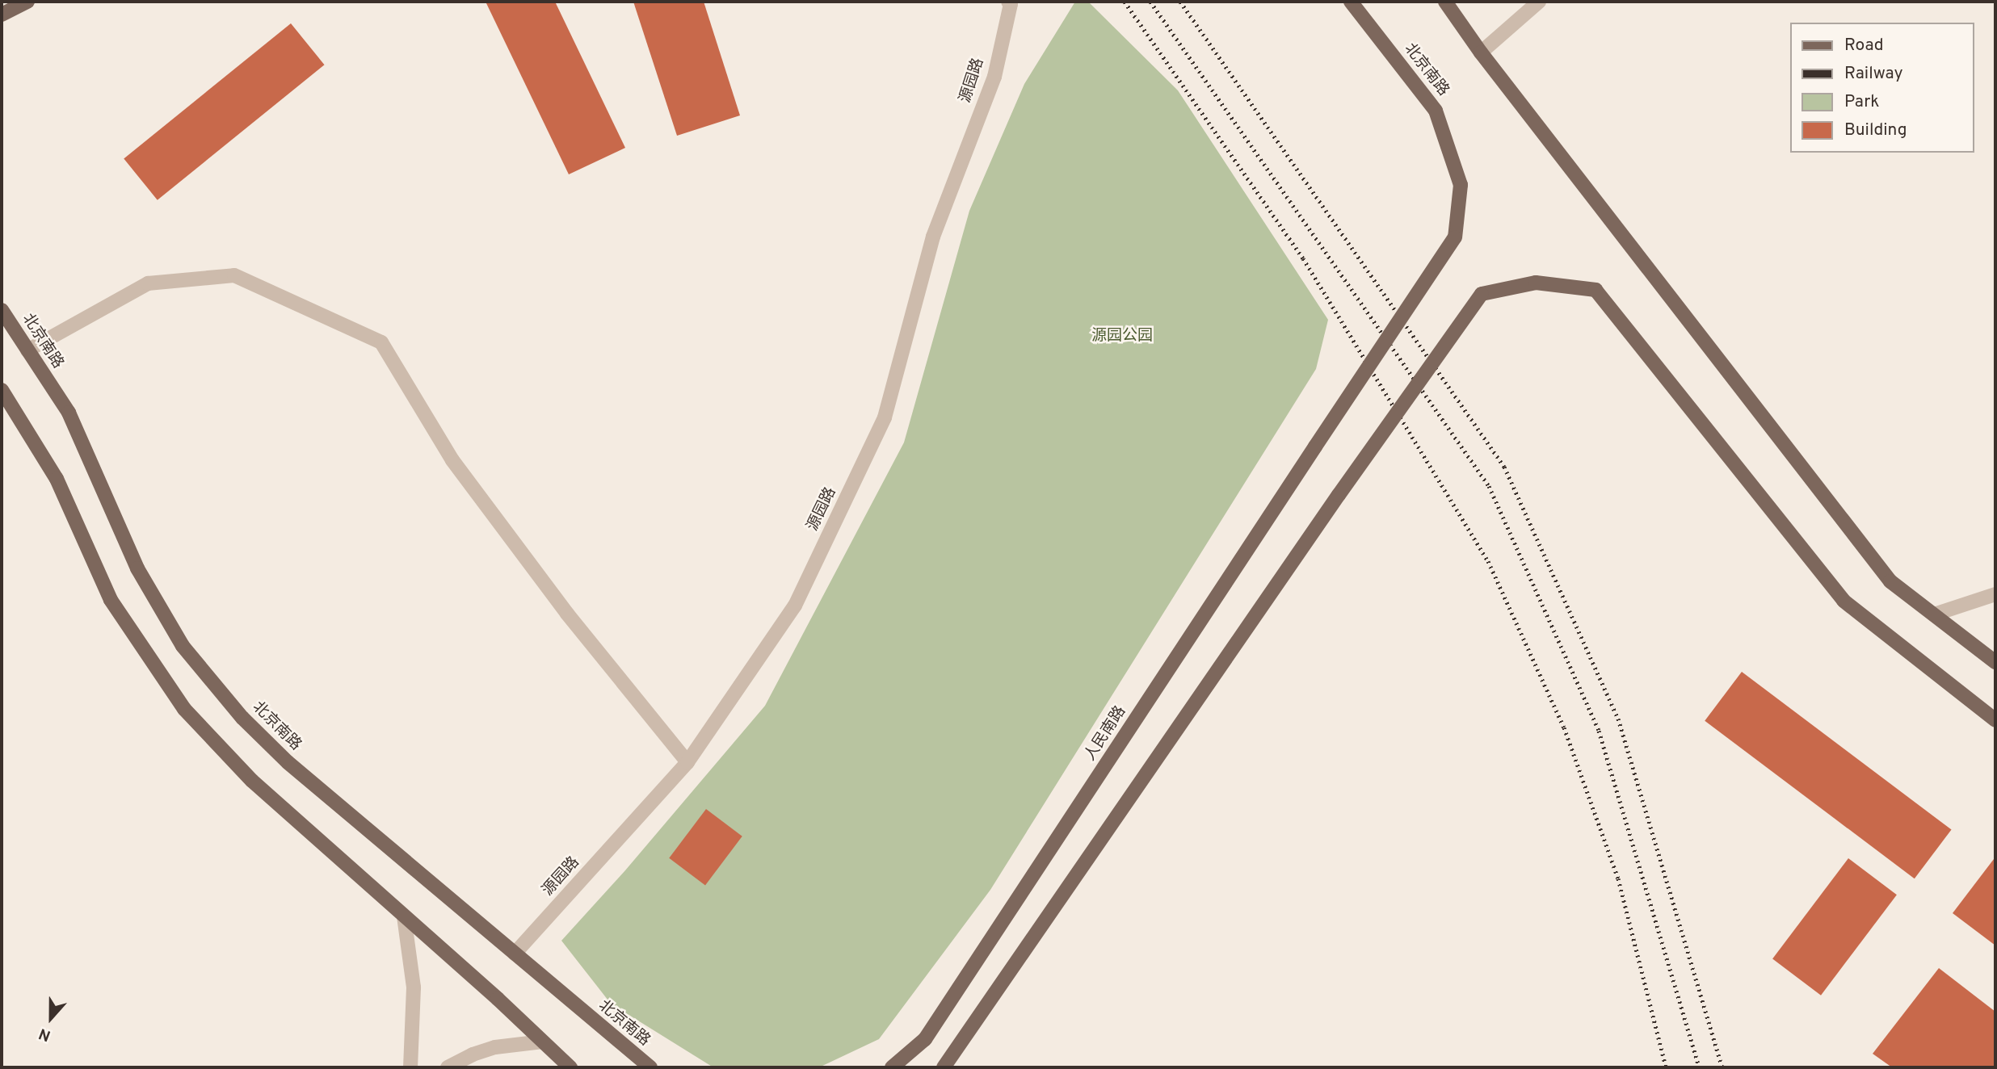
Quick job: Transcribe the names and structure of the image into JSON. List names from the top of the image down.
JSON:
{
  "streets": {
    "main road": ["北京南路", "人民南路"],
    "street": ["源园路"]
  },
  "crossings": [
    ["北京南路", "源园路"],
    ["北京南路", "人民南路"]
  ],
  "parks": ["源园公园"],
  "legend": [
    "Road",
    "Railway",
    "Park",
    "Building"
  ],
  "north": "bottom"
}
